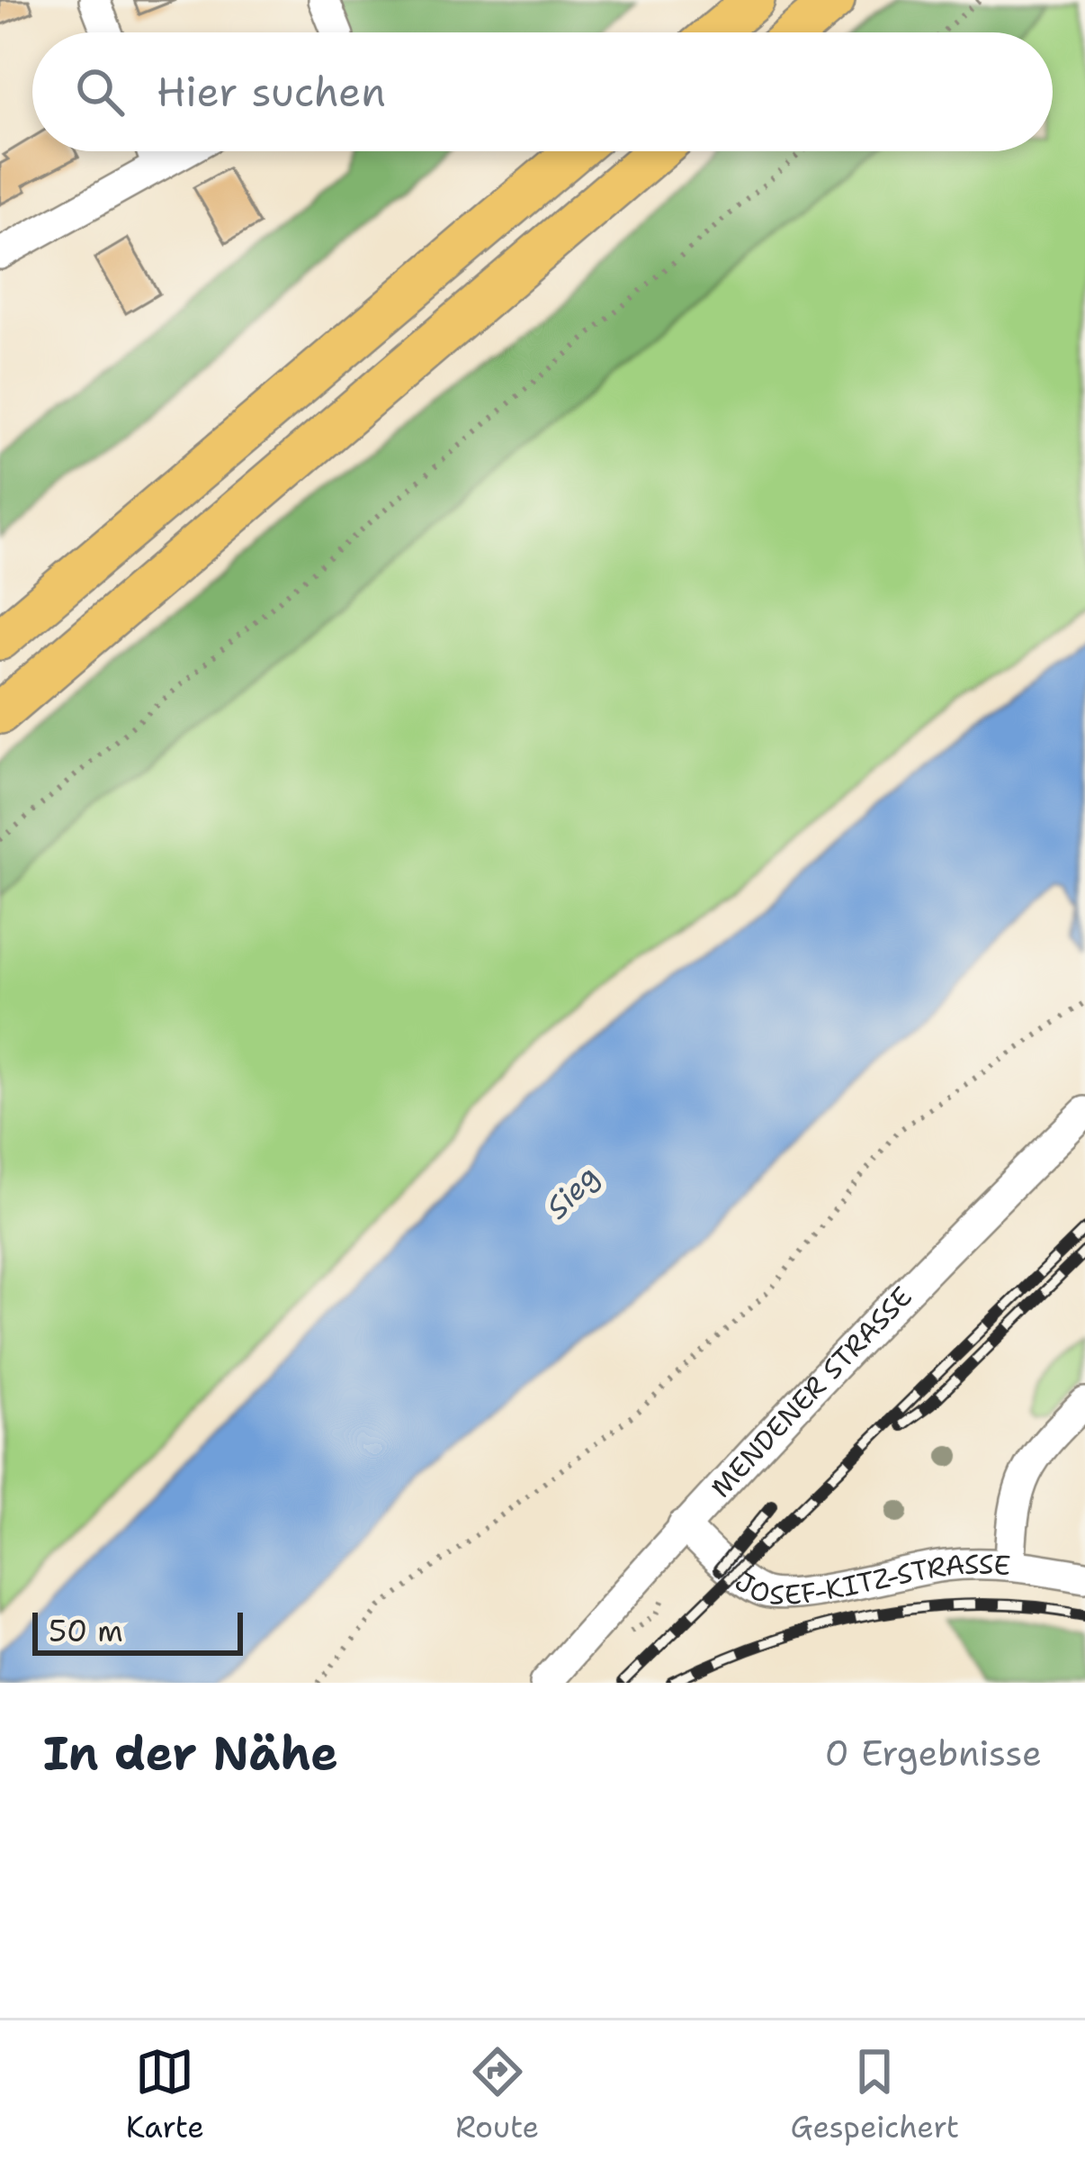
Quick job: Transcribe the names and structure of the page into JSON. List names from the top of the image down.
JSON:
{
  "streets": {
    "street": ["MENDENER STRASSE", "JOSEF-KITZ-STRASSE"]
  },
  "crossings": [
    ["MENDENER STRASSE", "JOSEF-KITZ-STRASSE"]
  ],
  "water": ["Sieg"],
  "scale_bar": "50 m",
  "page": {
    "search": "Hier suchen",
    "scale": "50 m",
    "heading": ["In der Nähe", "0 Ergebnisse"],
    "nav": ["Karte", "Route", "Gespeichert"]
  }
}
